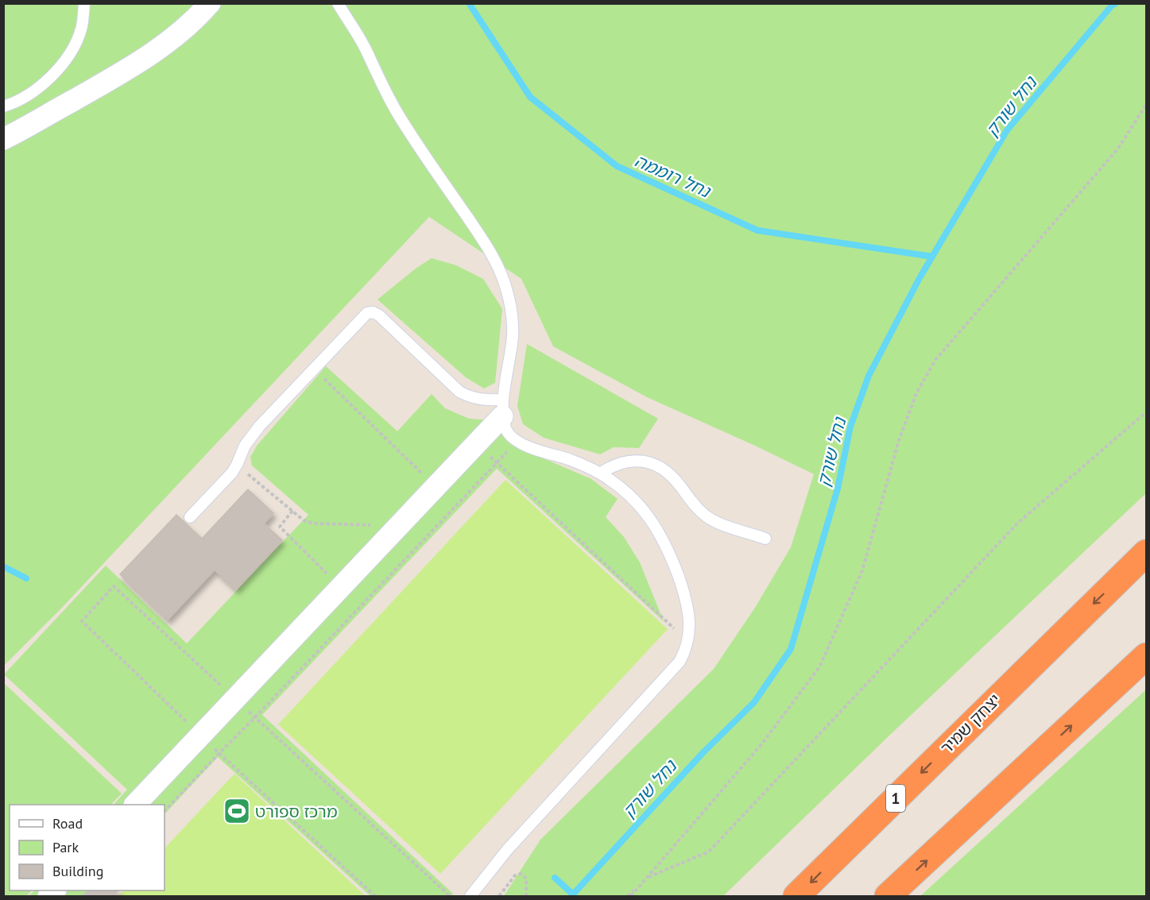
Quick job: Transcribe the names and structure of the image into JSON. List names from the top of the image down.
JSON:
{
  "streets": {
    "highway": ["יצחק שמיר", "1"]
  },
  "water": ["נחל שורק", "נחל רוממה"],
  "places": {
    "sports": ["מרכז ספורט"]
  },
  "legend": ["Road", "Park", "Building"]
}
